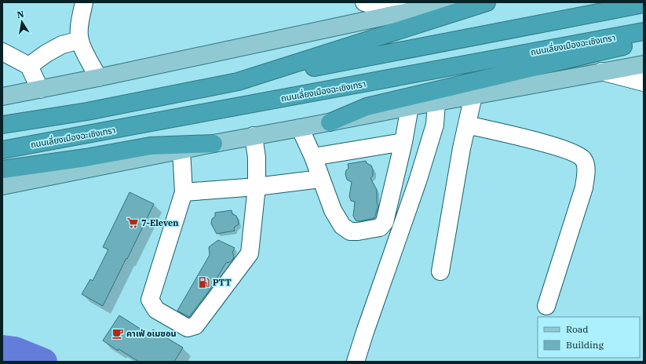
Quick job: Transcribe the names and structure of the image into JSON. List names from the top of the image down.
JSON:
{
  "streets": {
    "highway": ["ถนนเลี่ยงเมืองฉะเชิงเทรา"]
  },
  "places": {
    "supermarket": ["7-Eleven"],
    "fuel station": ["PTT"],
    "cafe": ["คาเฟ่ อเมซอน"]
  },
  "legend": ["Road", "Building"],
  "north": "top"
}
